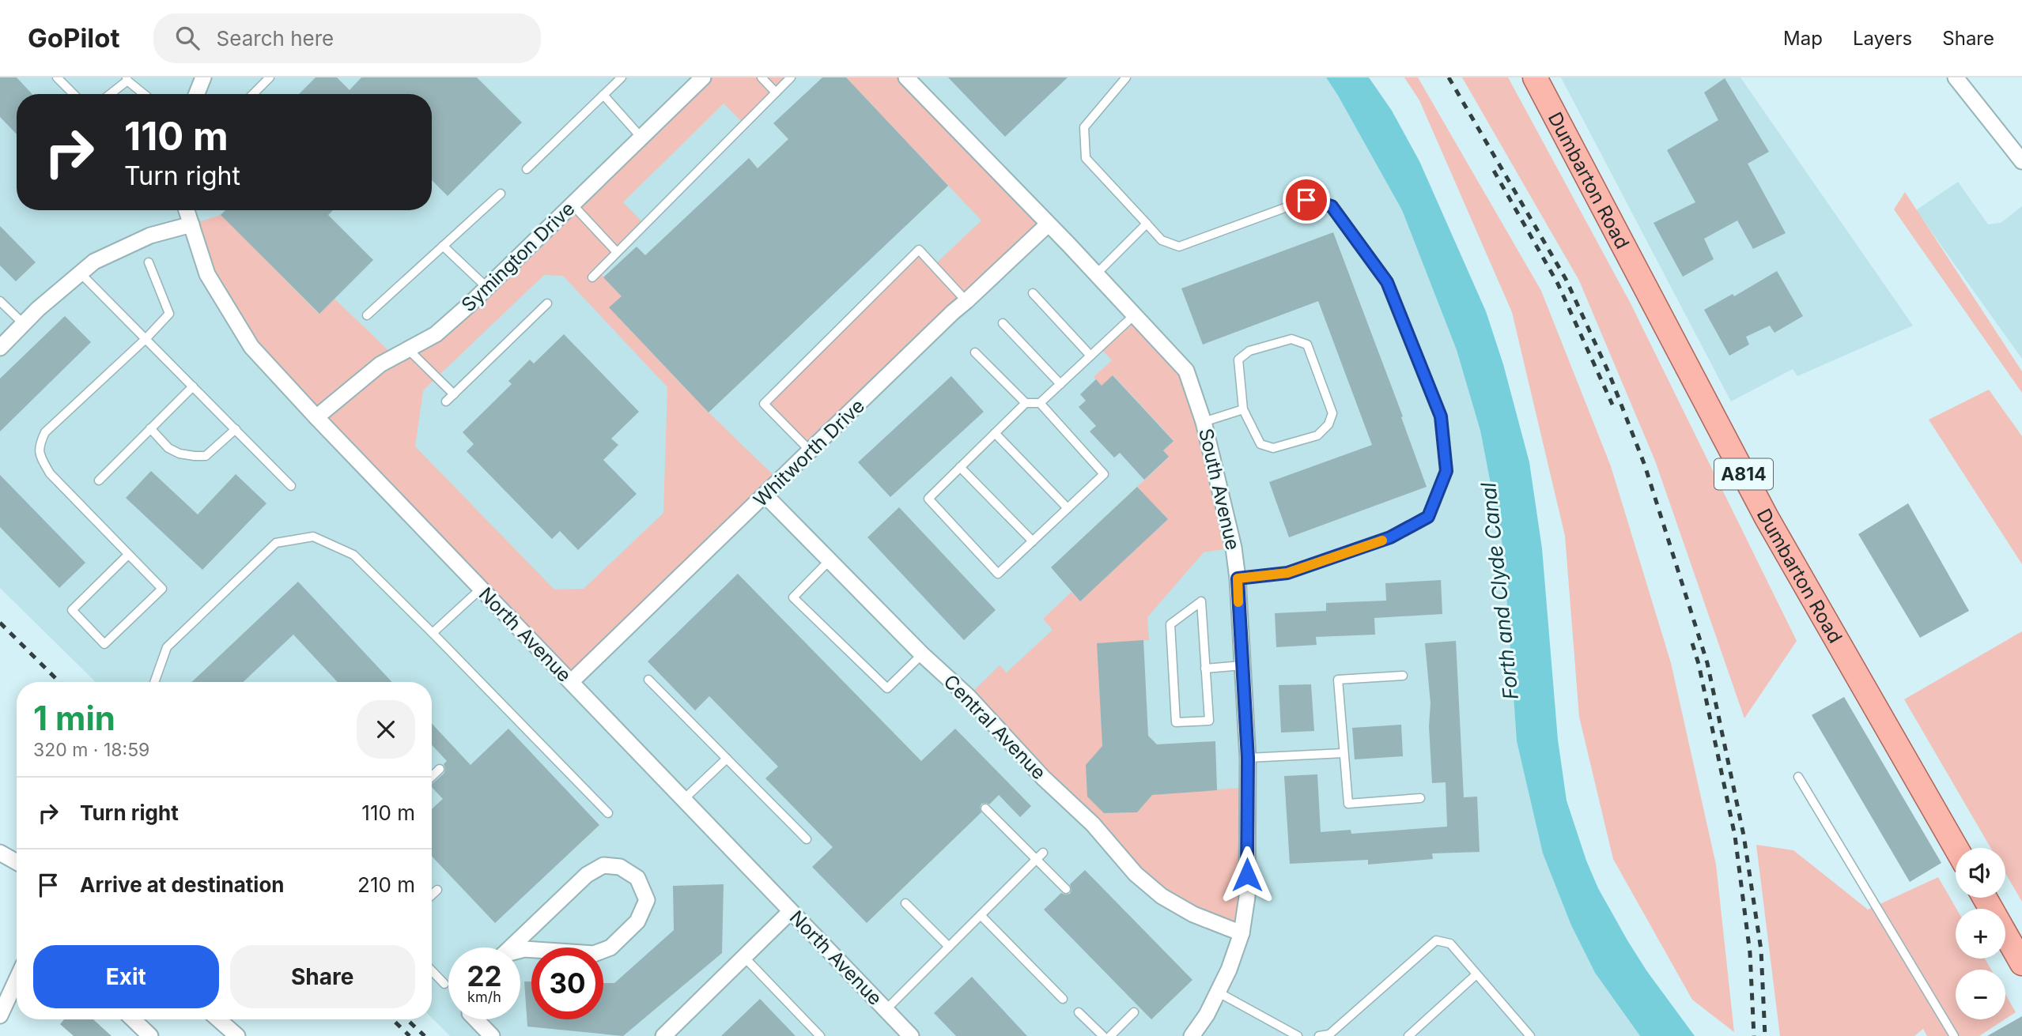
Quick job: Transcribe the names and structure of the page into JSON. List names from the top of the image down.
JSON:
{
  "streets": {
    "main road": ["Dumbarton Road", "A814"],
    "street": [
      "Symington Drive",
      "Whitworth Drive",
      "South Avenue",
      "North Avenue",
      "Central Avenue"
    ]
  },
  "crossings": [
    ["Symington Drive", "North Avenue"],
    ["Whitworth Drive", "South Avenue"],
    ["Whitworth Drive", "North Avenue"],
    ["Whitworth Drive", "Central Avenue"],
    ["South Avenue", "Central Avenue"]
  ],
  "water": ["Forth and Clyde Canal"],
  "page": {
    "header": "GoPilot",
    "search": "Search here",
    "nav": ["Map", "Layers", "Share"],
    "turn": ["110 m", "Turn right"],
    "heading": ["1 min", "320 m · 18:59"],
    "list": [
      {
        "name": "Turn right",
        "value": "110 m"
      },
      {
        "name": "Arrive at destination",
        "value": "210 m"
      }
    ],
    "map_buttons": ["+", "−"],
    "buttons": ["Exit", "Share"],
    "speed": "22 km/h",
    "limit": "30"
  }
}
